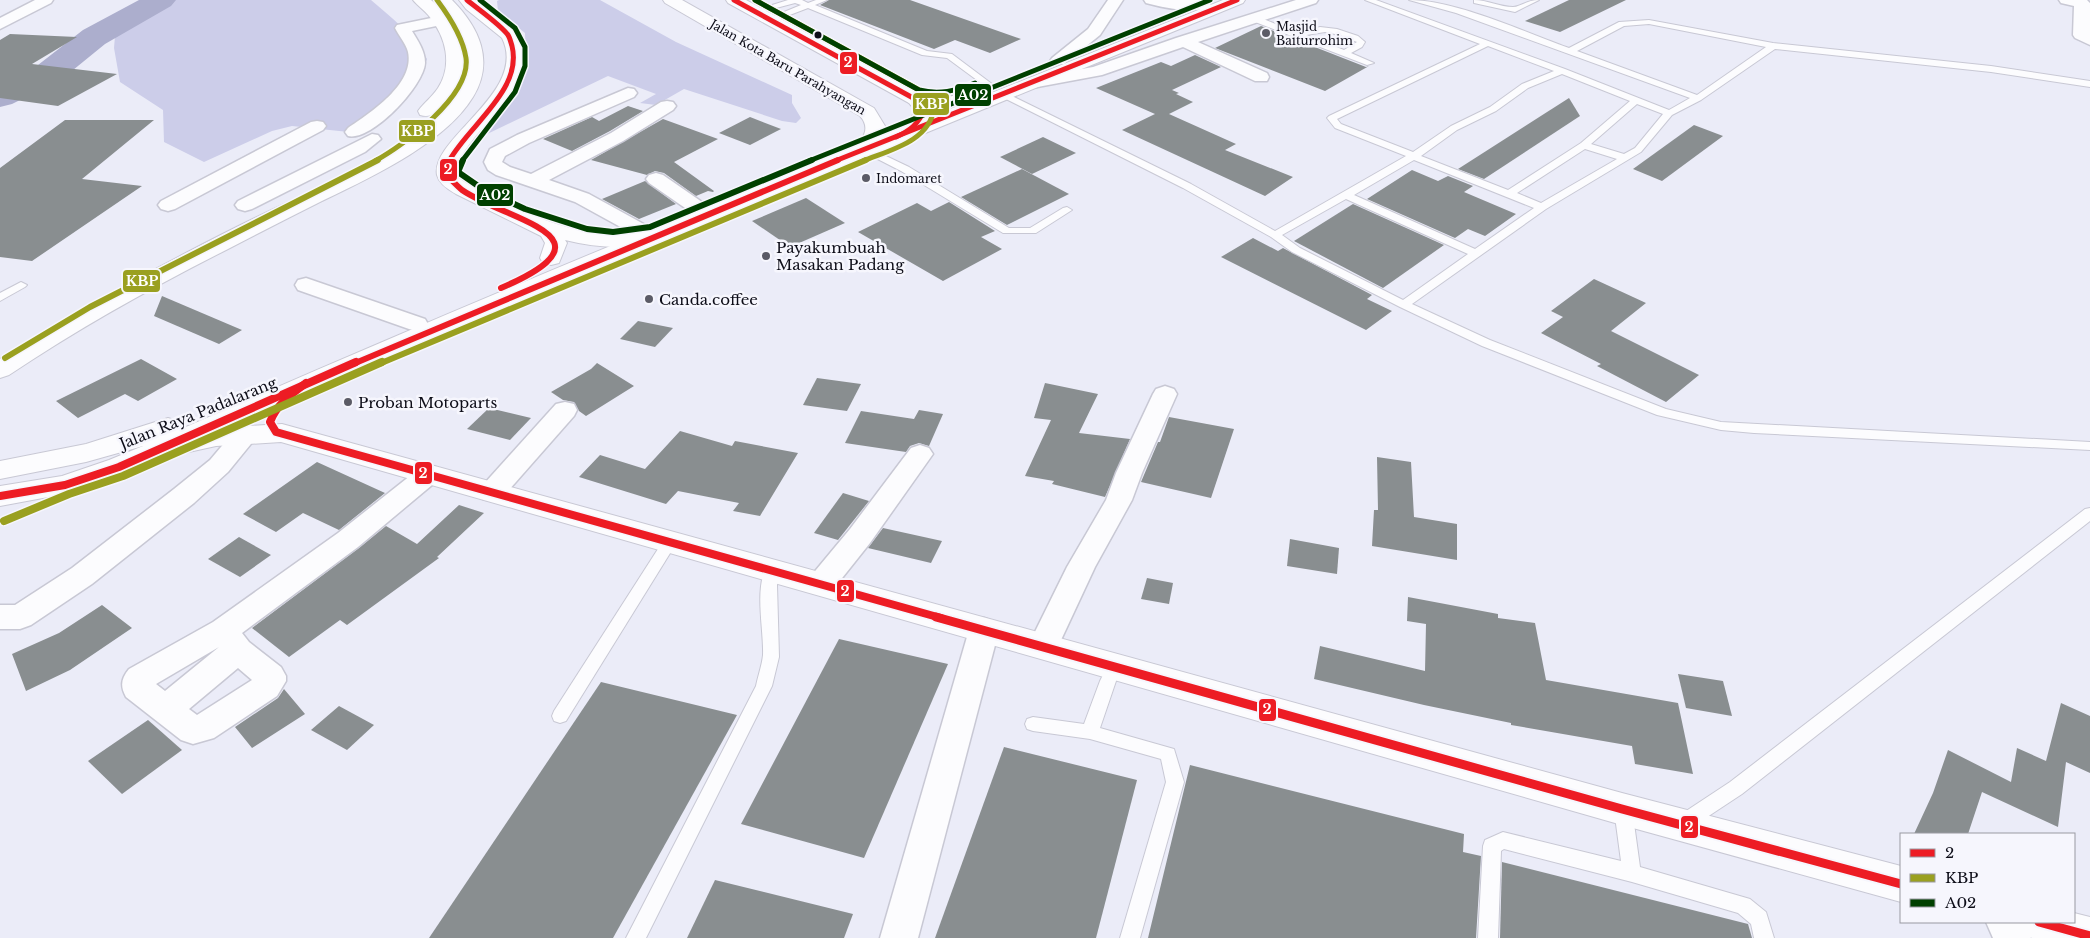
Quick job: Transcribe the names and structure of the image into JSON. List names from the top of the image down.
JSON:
{
  "streets": {
    "main road": ["Jalan Kota Baru Parahyangan", "Jalan Raya Padalarang"]
  },
  "crossings": [
    ["Jalan Kota Baru Parahyangan", "Jalan Raya Padalarang"]
  ],
  "places": [
    "Masjid Baiturrohim",
    "Indomaret",
    "Payakumbuah Masakan Padang",
    "Canda.coffee",
    "Proban Motoparts"
  ],
  "lines": ["transit line 2", "transit line KBP", "transit line A02"],
  "legend": ["2", "KBP", "A02"]
}
